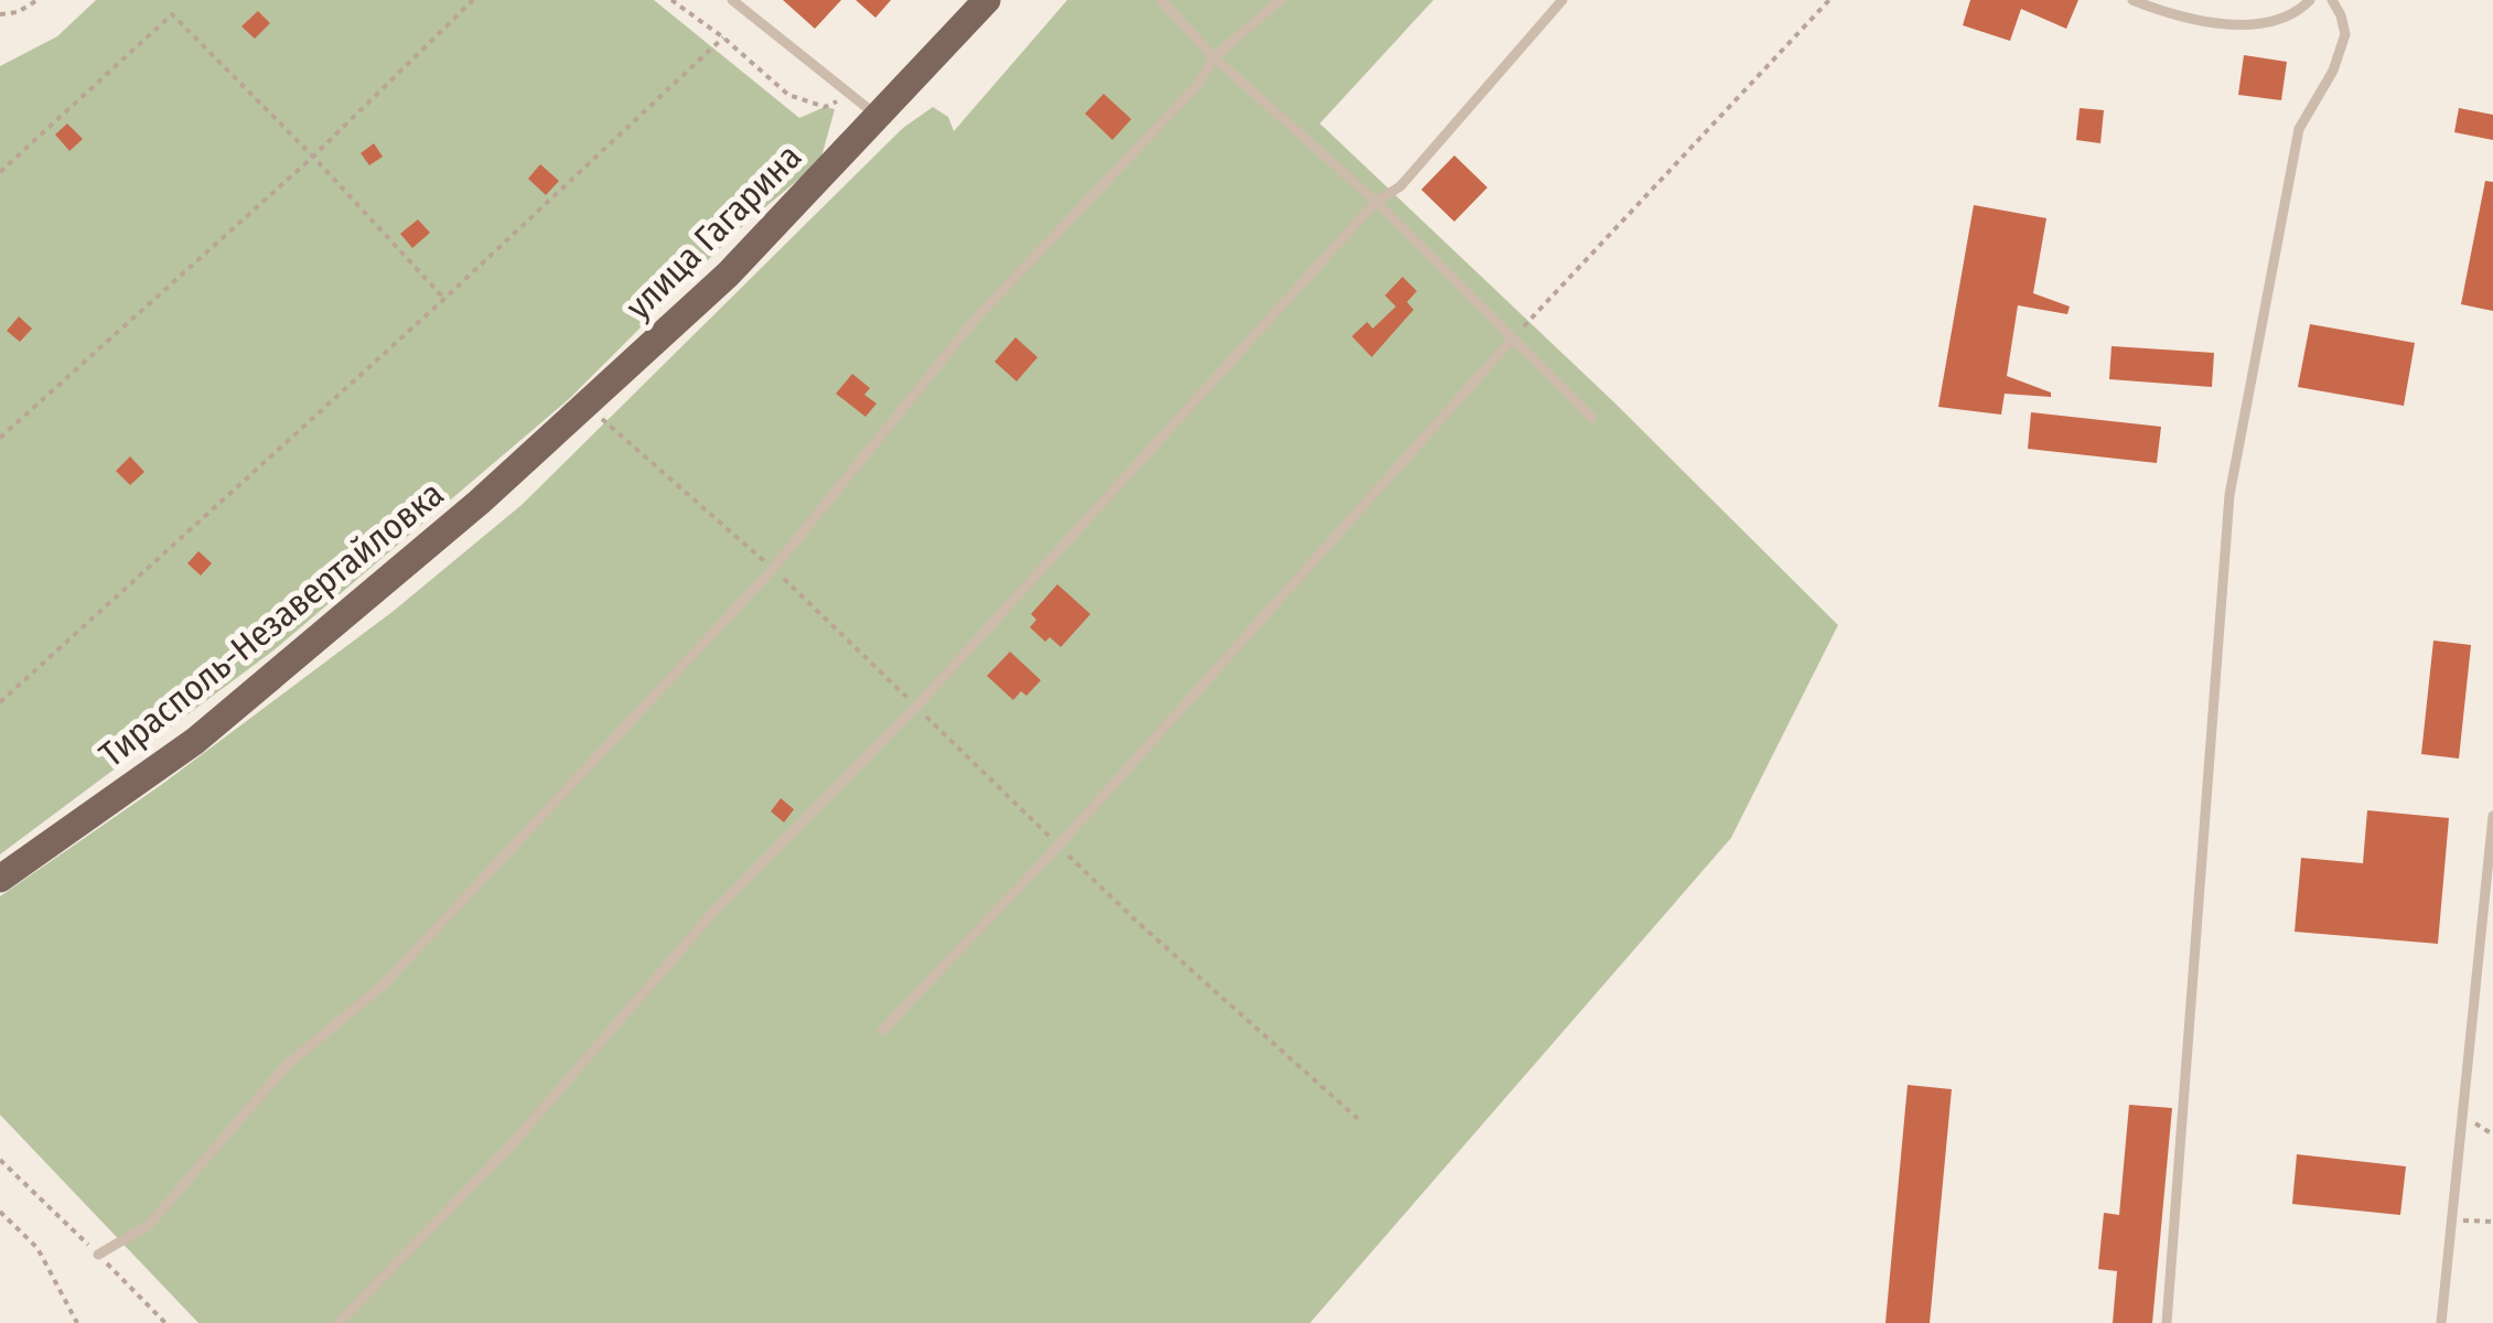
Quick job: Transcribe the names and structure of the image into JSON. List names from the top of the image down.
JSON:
{
  "streets": {
    "main road": ["улица Гагарина", "Тирасполь-Незавертайловка"]
  },
  "crossings": [
    ["улица Гагарина", "Тирасполь-Незавертайловка"]
  ]
}
